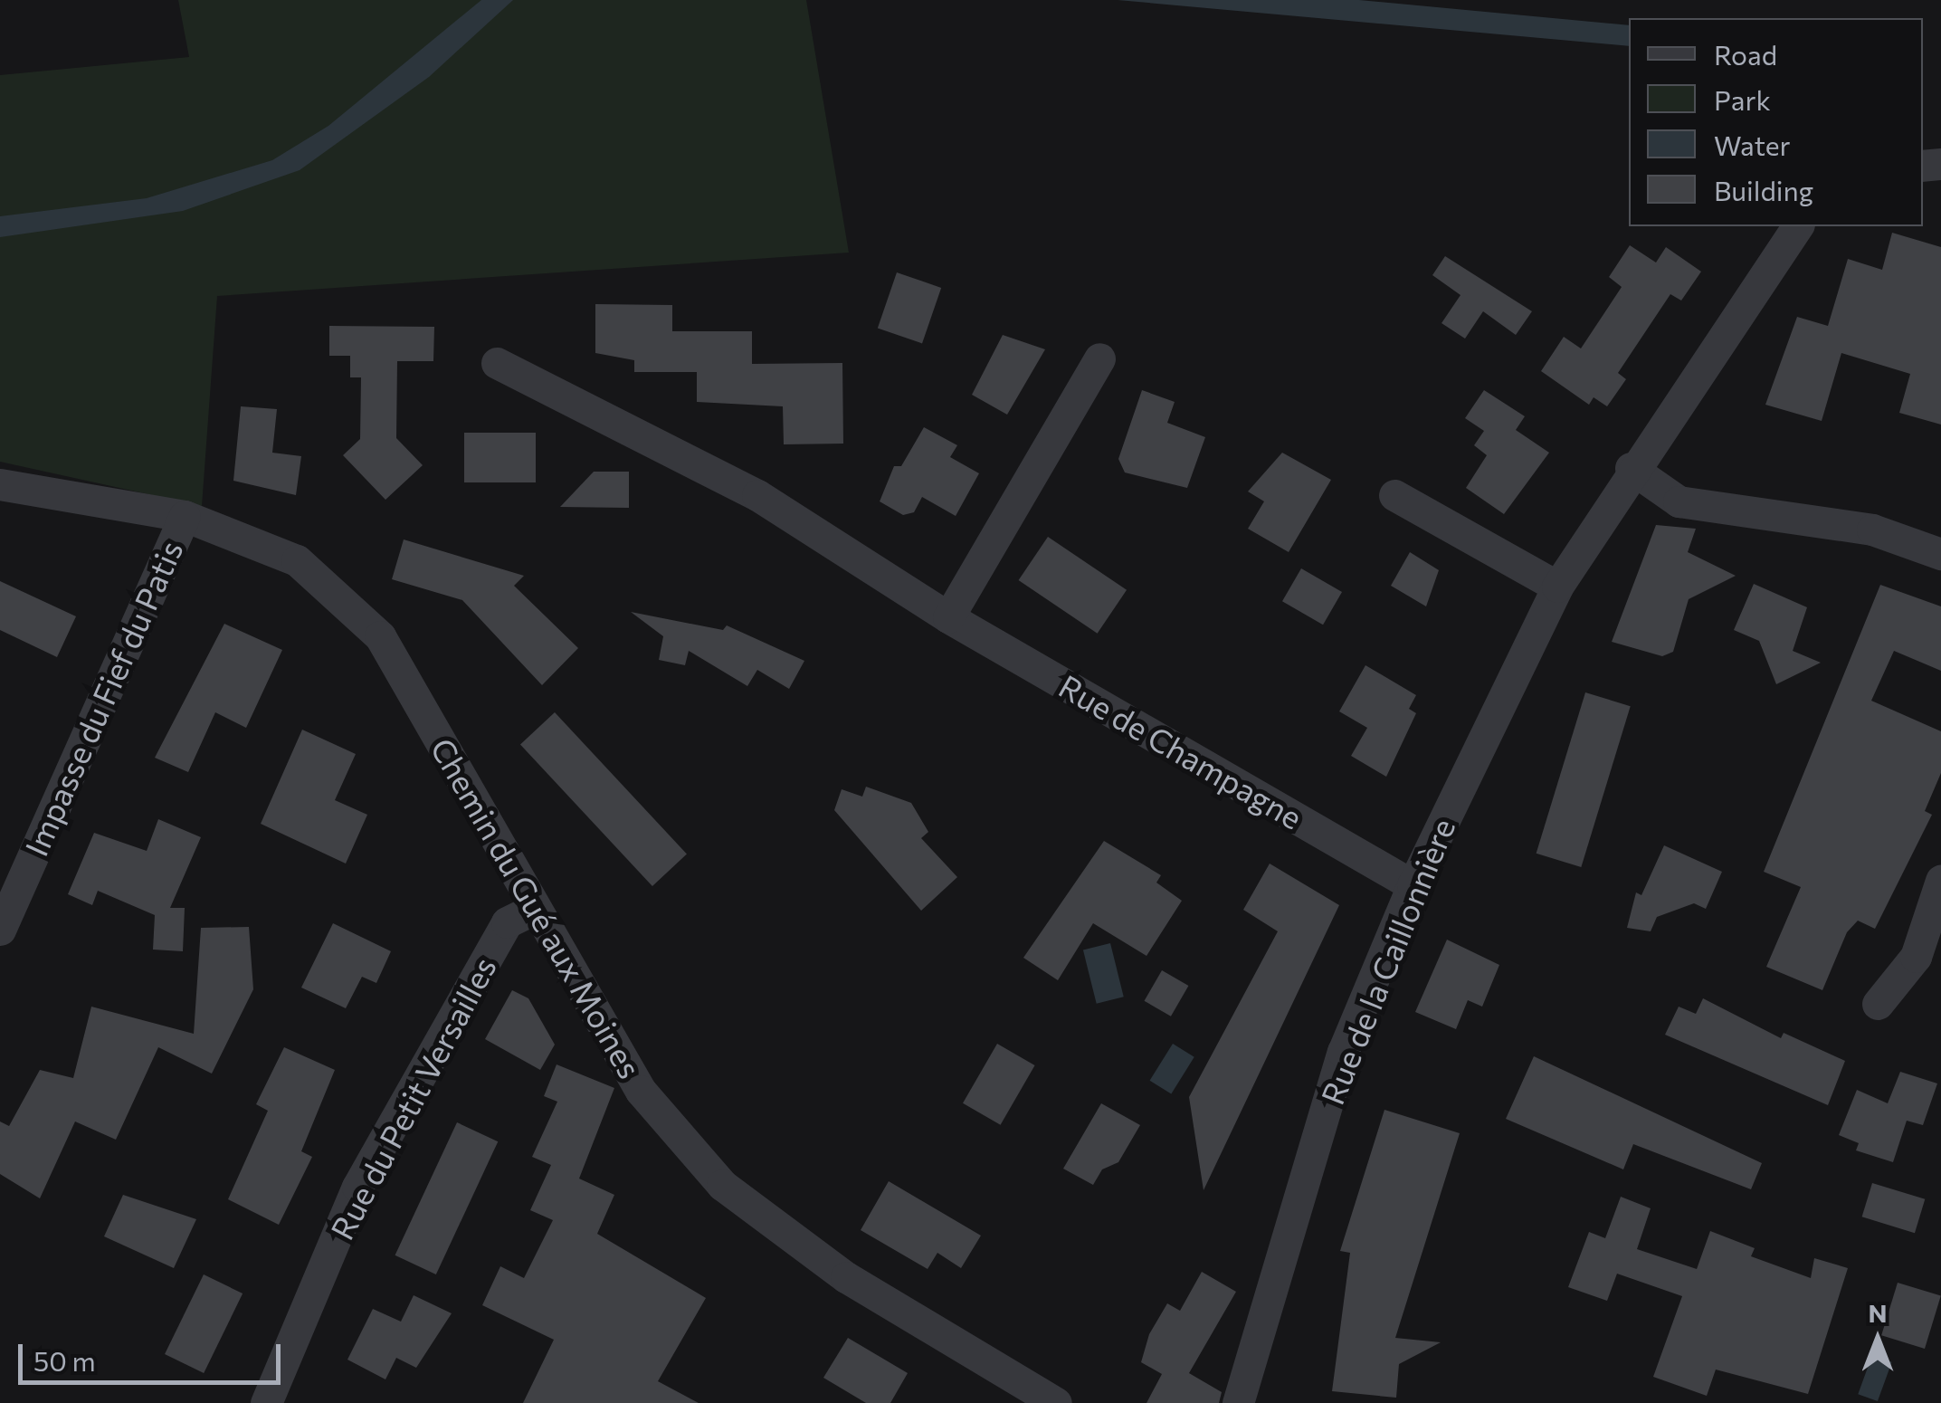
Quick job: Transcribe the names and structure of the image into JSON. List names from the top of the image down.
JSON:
{
  "streets": {
    "street": [
      "Impasse du Fief du Patis",
      "Rue de Champagne",
      "Chemin du Gué aux Moines",
      "Rue de la Caillonnière",
      "Rue du Petit Versailles"
    ]
  },
  "crossings": [
    ["Impasse du Fief du Patis", "Chemin du Gué aux Moines"],
    ["Rue de Champagne", "Rue de la Caillonnière"],
    ["Chemin du Gué aux Moines", "Rue du Petit Versailles"]
  ],
  "legend": [
    "Road",
    "Park",
    "Water",
    "Building"
  ],
  "scale_bar": "50 m",
  "north": "top"
}
